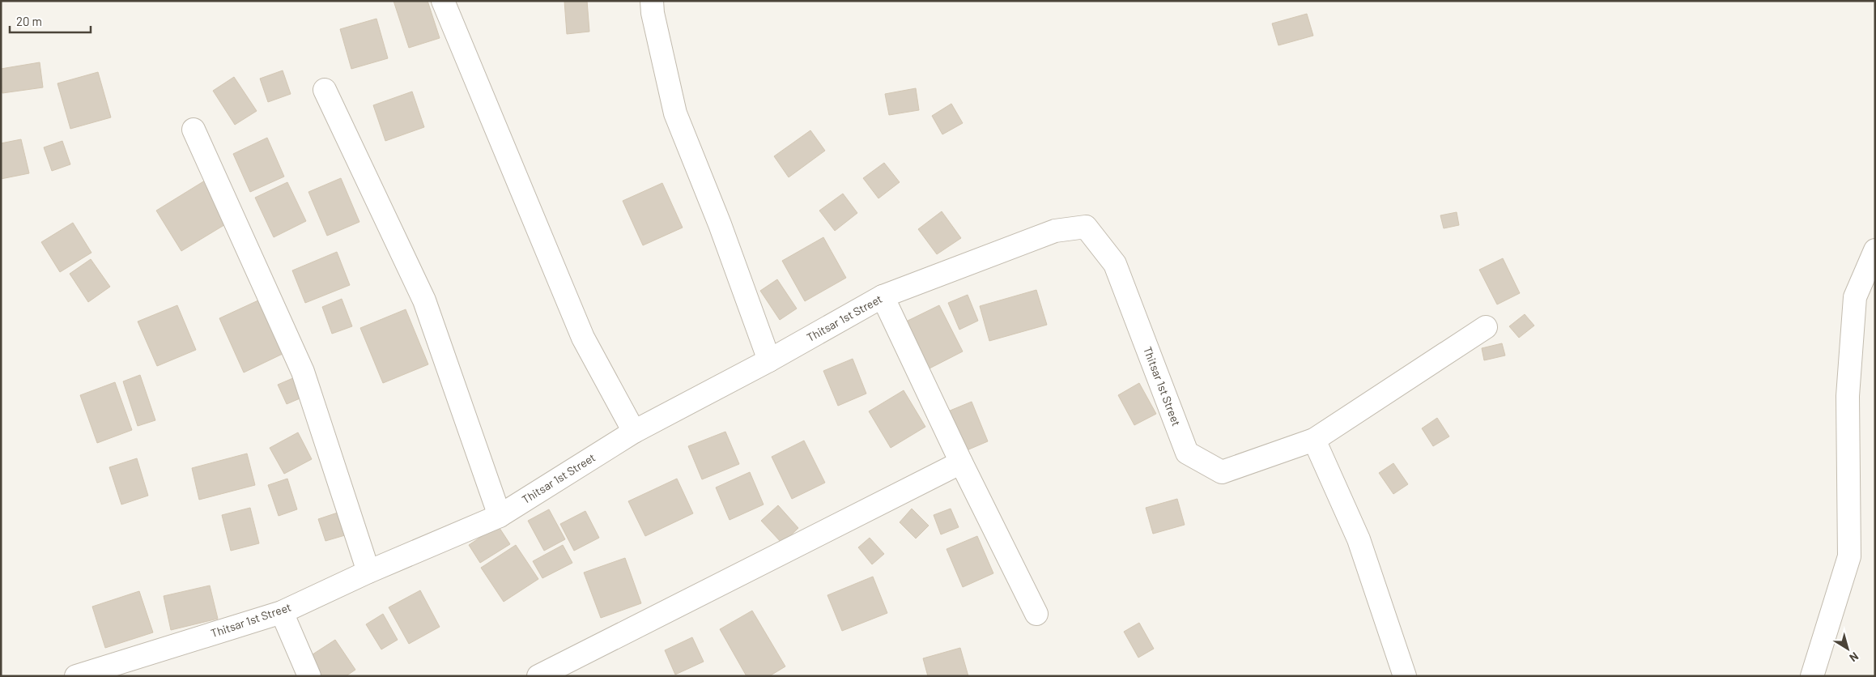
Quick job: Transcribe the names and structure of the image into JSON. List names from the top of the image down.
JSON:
{
  "streets": {
    "street": ["Thitsar 1st Street"]
  },
  "scale_bar": "20 m",
  "north": "bottom right"
}
